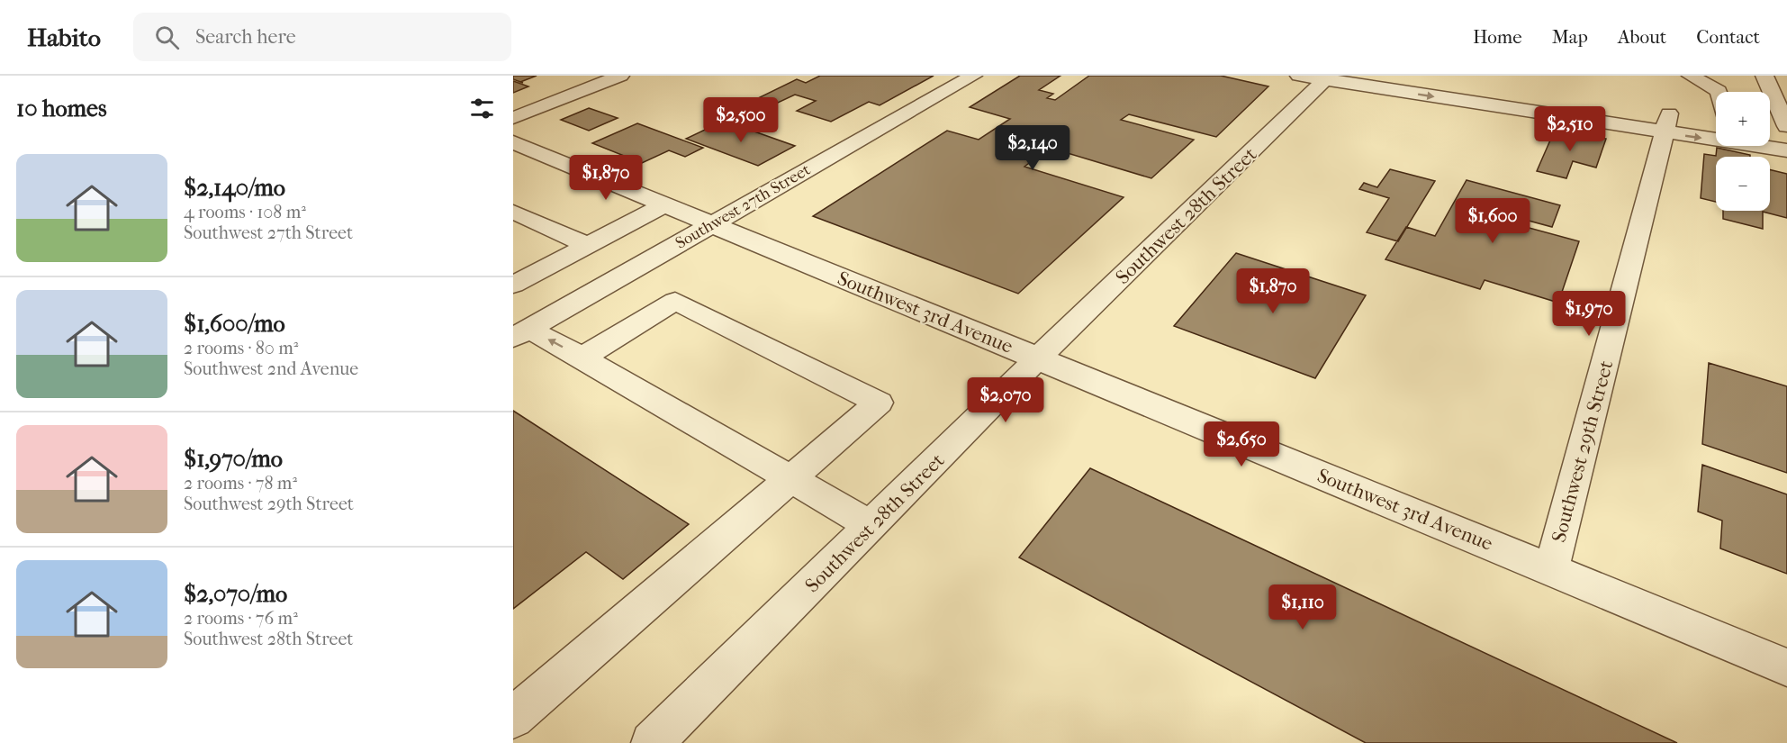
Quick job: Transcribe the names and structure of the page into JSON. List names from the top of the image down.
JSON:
{
  "streets": {
    "street": [
      "Southwest 27th Street",
      "Southwest 28th Street",
      "Southwest 3rd Avenue",
      "Southwest 29th Street"
    ]
  },
  "crossings": [
    ["Southwest 27th Street", "Southwest 3rd Avenue"],
    ["Southwest 28th Street", "Southwest 3rd Avenue"],
    ["Southwest 3rd Avenue", "Southwest 29th Street"]
  ],
  "page": {
    "header": "Habito",
    "search": "Search here",
    "nav": [
      "Home",
      "Map",
      "About",
      "Contact"
    ],
    "heading": "10 homes",
    "map_buttons": ["+", "−"],
    "price": [
      "$2,500",
      "$2,510",
      "$2,140",
      "$1,870",
      "$1,600",
      "$1,870",
      "$1,970",
      "$2,070",
      "$2,650",
      "$1,110"
    ],
    "list": [
      {
        "name": "$2,140/mo",
        "note": "4 rooms · 108 m² · Southwest 27th Street"
      },
      {
        "name": "$1,600/mo",
        "note": "2 rooms · 80 m² · Southwest 2nd Avenue"
      },
      {
        "name": "$1,970/mo",
        "note": "2 rooms · 78 m² · Southwest 29th Street"
      },
      {
        "name": "$2,070/mo",
        "note": "2 rooms · 76 m² · Southwest 28th Street"
      }
    ]
  }
}
